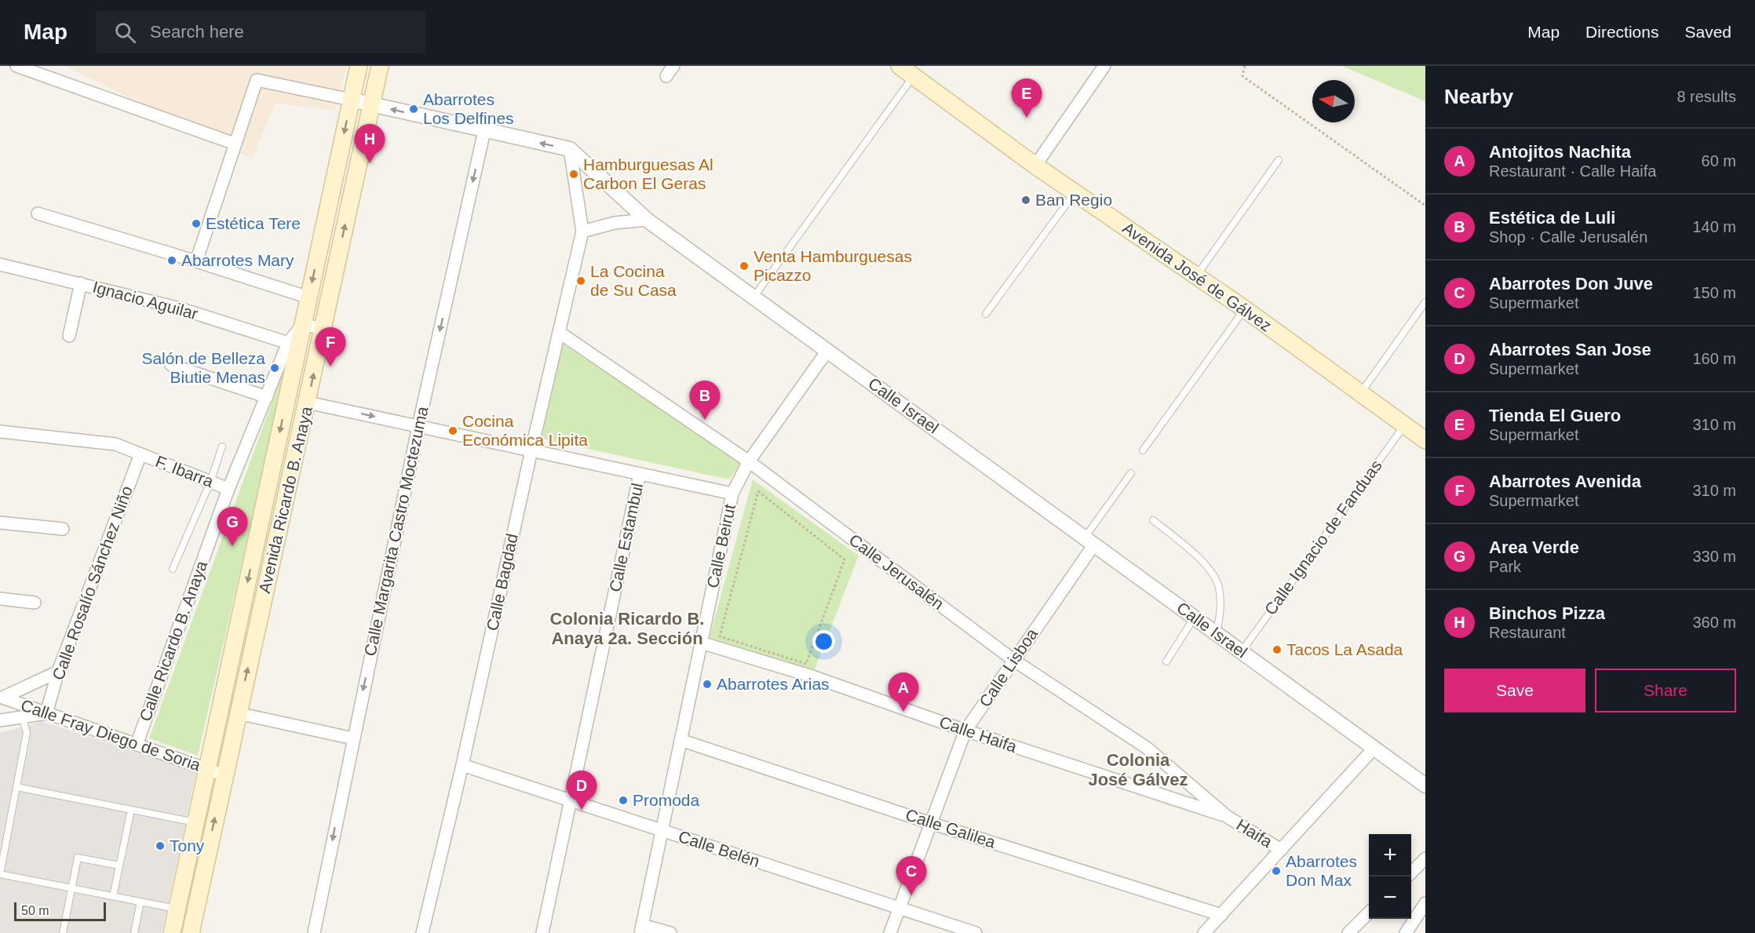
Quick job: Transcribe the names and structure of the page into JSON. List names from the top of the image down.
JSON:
{
  "streets": {
    "main road": ["Avenida José de Gálvez", "Avenida Ricardo B. Anaya"],
    "street": [
      "Ignacio Aguilar",
      "Calle Israel",
      "F. Ibarra",
      "Calle Margarita Castro Moctezuma",
      "Calle Estambul",
      "Calle Beirut",
      "Calle Jerusalén",
      "Calle Bagdad",
      "Calle Rosalío Sánchez Niño",
      "Calle Ricardo B. Anaya",
      "Calle Lisboa",
      "Calle Haifa",
      "Calle Fray Diego de Soria",
      "Calle Galilea",
      "Haifa",
      "Calle Belén"
    ],
    "lane": ["Calle Ignacio de Fanduas"]
  },
  "crossings": [
    ["Avenida José de Gálvez", "Calle Ignacio de Fanduas"],
    ["Ignacio Aguilar", "Calle Ricardo B. Anaya"],
    ["Calle Israel", "Calle Ignacio de Fanduas"],
    ["Calle Israel", "Calle Beirut"],
    ["Calle Israel", "Calle Bagdad"],
    ["Calle Israel", "Calle Lisboa"],
    ["F. Ibarra", "Calle Rosalío Sánchez Niño"],
    ["F. Ibarra", "Calle Ricardo B. Anaya"],
    ["Avenida Ricardo B. Anaya", "Calle Ricardo B. Anaya"],
    ["Avenida Ricardo B. Anaya", "Calle Fray Diego de Soria"],
    ["Calle Estambul", "Calle Belén"],
    ["Calle Beirut", "Calle Jerusalén"],
    ["Calle Beirut", "Calle Haifa"],
    ["Calle Beirut", "Calle Galilea"],
    ["Calle Beirut", "Calle Belén"],
    ["Calle Jerusalén", "Calle Bagdad"],
    ["Calle Jerusalén", "Calle Lisboa"],
    ["Calle Jerusalén", "Calle Haifa"],
    ["Calle Jerusalén", "Haifa"],
    ["Calle Bagdad", "Calle Belén"],
    ["Calle Rosalío Sánchez Niño", "Calle Fray Diego de Soria"],
    ["Calle Ricardo B. Anaya", "Calle Fray Diego de Soria"],
    ["Calle Lisboa", "Calle Haifa"],
    ["Calle Lisboa", "Calle Galilea"],
    ["Calle Lisboa", "Calle Belén"],
    ["Calle Haifa", "Haifa"]
  ],
  "one_way": ["Calle Margarita Castro Moctezuma"],
  "districts": ["Colonia Ricardo B. Anaya 2a. Sección", "Colonia José Gálvez"],
  "places": [
    "Abarrotes Los Delfines",
    "Hamburguesas Al Carbon El Geras",
    "Ban Regio",
    "Estética Tere",
    "Abarrotes Mary",
    "Venta Hamburguesas Picazzo",
    "La Cocina de Su Casa",
    "Salón de Belleza Biutie Menas",
    "Cocina Económica Lipita",
    "Tacos La Asada",
    "Abarrotes Arias",
    "Promoda",
    "Tony",
    "Abarrotes Don Max"
  ],
  "scale_bar": "50 m",
  "north": "left",
  "page": {
    "header": "Map",
    "search": "Search here",
    "nav": ["Map", "Directions", "Saved"],
    "heading": ["Nearby", "8 results"],
    "pins": [
      "E",
      "H",
      "F",
      "B",
      "G",
      "A",
      "D",
      "C"
    ],
    "list": [
      {
        "mark": "A",
        "name": "Antojitos Nachita",
        "note": "Restaurant · Calle Haifa",
        "value": "60 m"
      },
      {
        "mark": "B",
        "name": "Estética de Luli",
        "note": "Shop · Calle Jerusalén",
        "value": "140 m"
      },
      {
        "mark": "C",
        "name": "Abarrotes Don Juve",
        "note": "Supermarket",
        "value": "150 m"
      },
      {
        "mark": "D",
        "name": "Abarrotes San Jose",
        "note": "Supermarket",
        "value": "160 m"
      },
      {
        "mark": "E",
        "name": "Tienda El Guero",
        "note": "Supermarket",
        "value": "310 m"
      },
      {
        "mark": "F",
        "name": "Abarrotes Avenida",
        "note": "Supermarket",
        "value": "310 m"
      },
      {
        "mark": "G",
        "name": "Area Verde",
        "note": "Park",
        "value": "330 m"
      },
      {
        "mark": "H",
        "name": "Binchos Pizza",
        "note": "Restaurant",
        "value": "360 m"
      }
    ],
    "buttons": ["Save", "Share"],
    "map_buttons": ["+", "−"],
    "scale": "50 m"
  }
}
